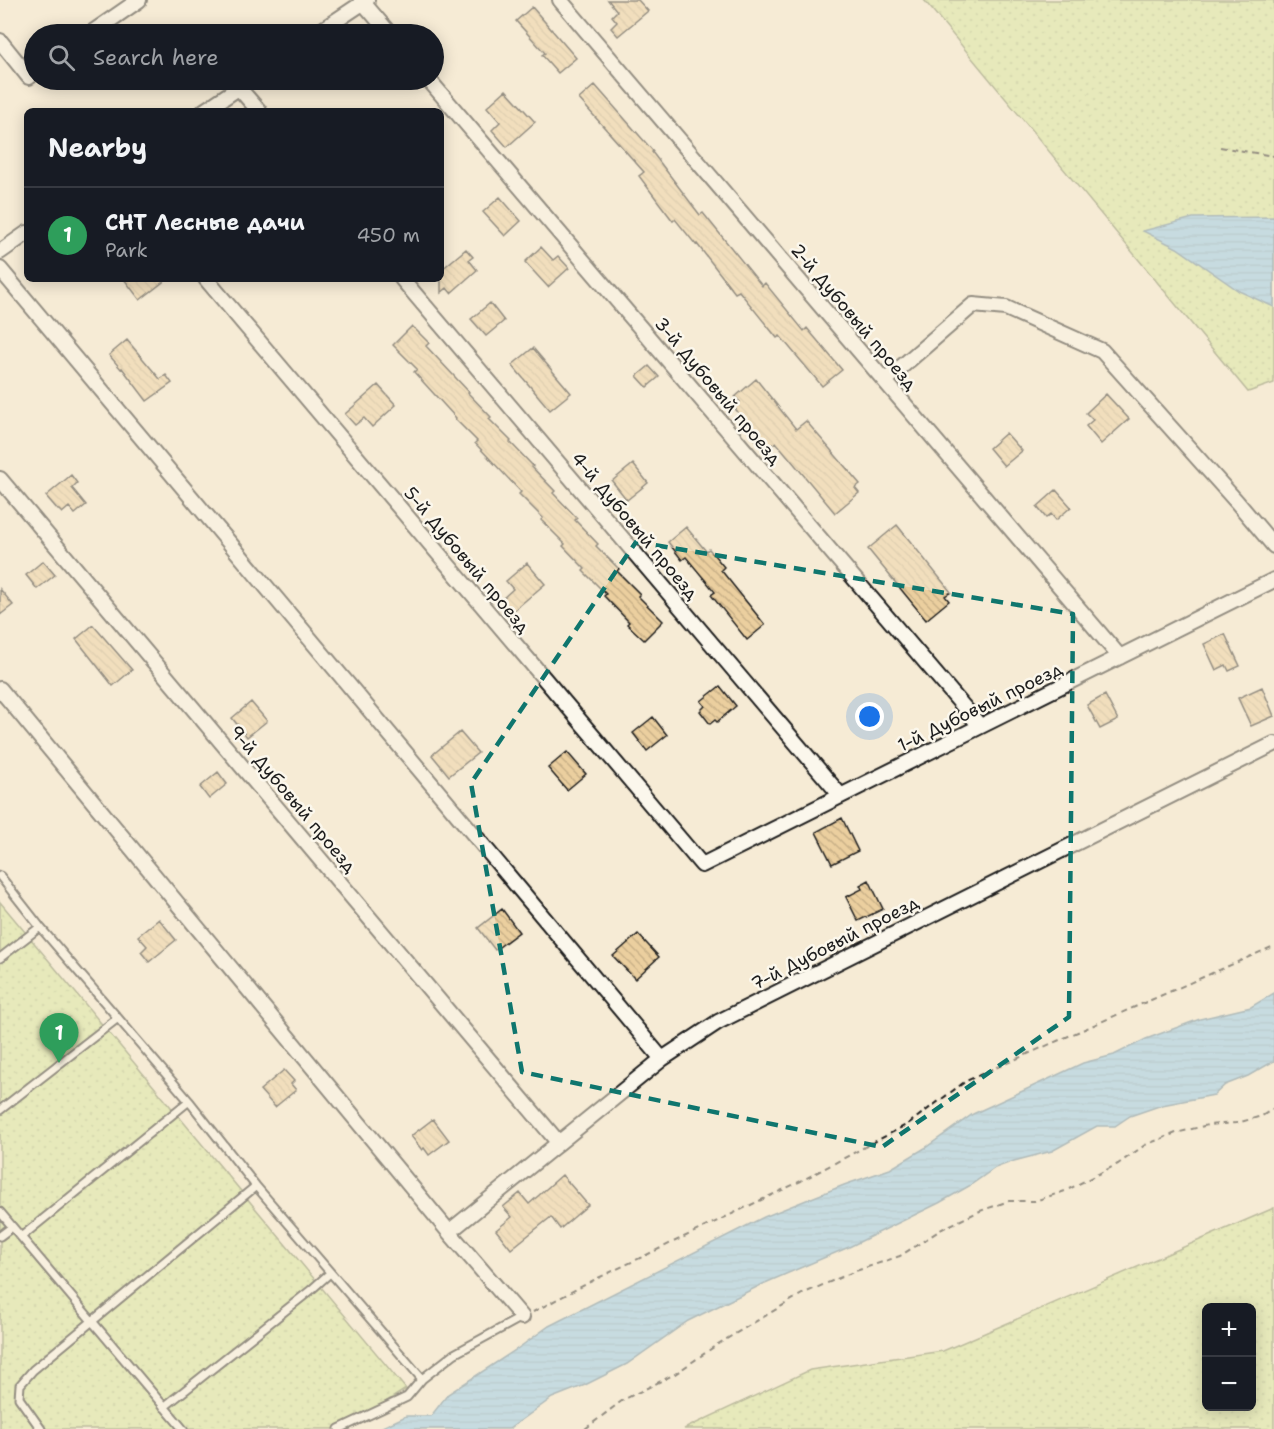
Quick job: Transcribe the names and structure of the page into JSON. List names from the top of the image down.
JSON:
{
  "streets": {
    "street": [
      "2-й Дубовый проезд",
      "3-й Дубовый проезд",
      "4-й Дубовый проезд",
      "5-й Дубовый проезд",
      "1-й Дубовый проезд",
      "9-й Дубовый проезд",
      "7-й Дубовый проезд"
    ]
  },
  "crossings": [
    ["2-й Дубовый проезд", "1-й Дубовый проезд"],
    ["3-й Дубовый проезд", "1-й Дубовый проезд"],
    ["4-й Дубовый проезд", "1-й Дубовый проезд"],
    ["5-й Дубовый проезд", "1-й Дубовый проезд"],
    ["9-й Дубовый проезд", "7-й Дубовый проезд"]
  ],
  "page": {
    "search": "Search here",
    "heading": "Nearby",
    "list": [
      {
        "mark": "1",
        "name": "СНТ Лесные дачи",
        "note": "Park",
        "value": "450 m"
      }
    ],
    "pins": "1",
    "map_buttons": ["+", "−"]
  }
}
